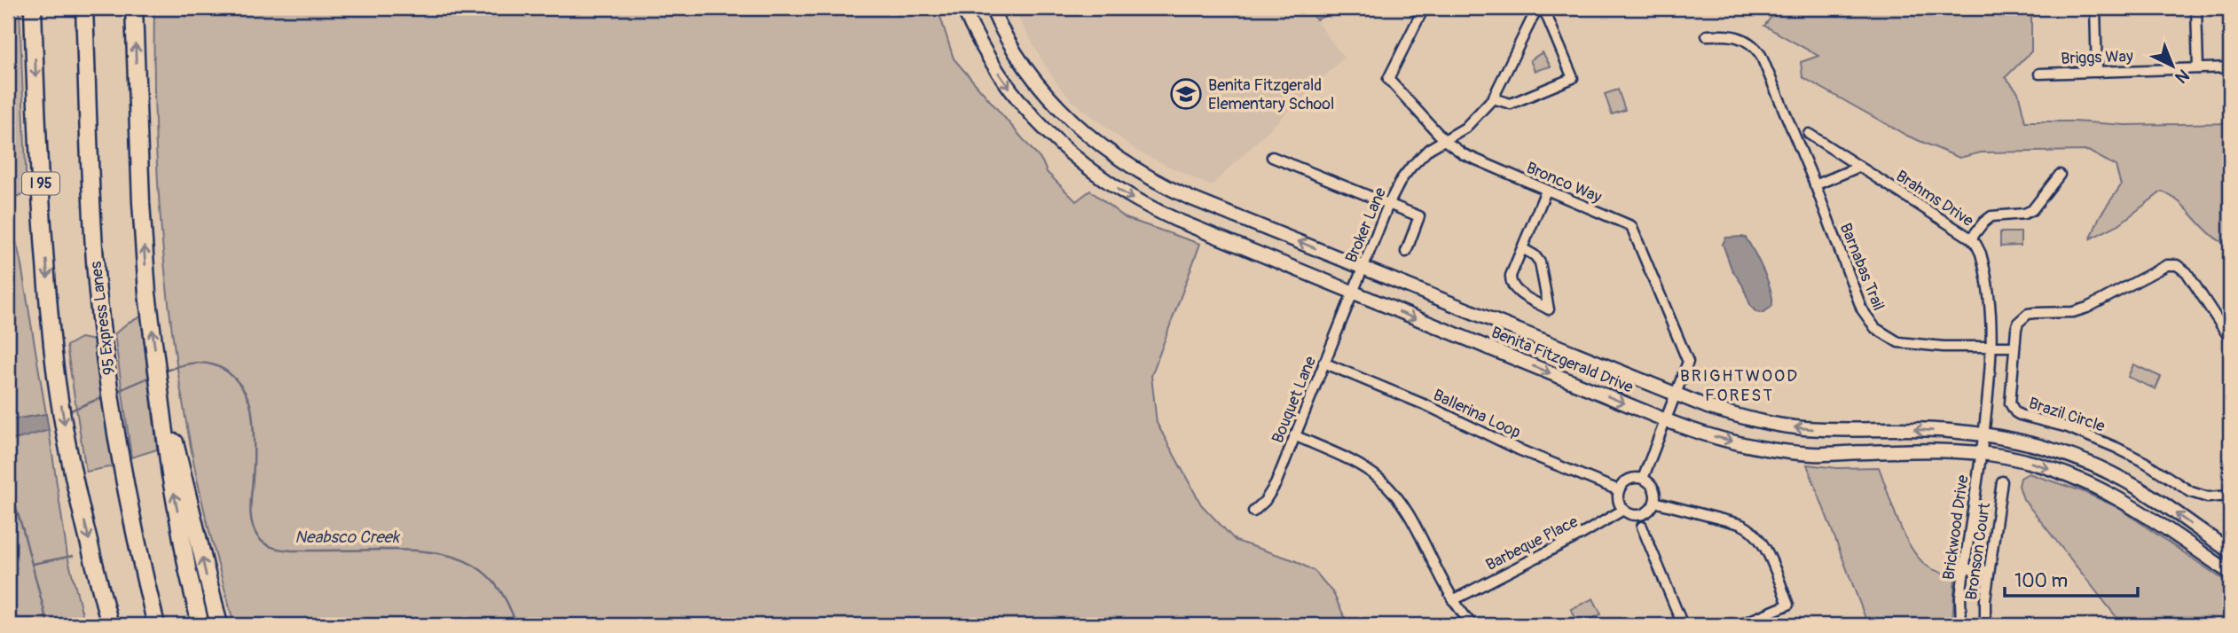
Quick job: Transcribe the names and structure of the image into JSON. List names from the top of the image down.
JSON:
{
  "streets": {
    "highway": ["I 95", "95 Express Lanes"],
    "main road": ["Benita Fitzgerald Drive"],
    "street": [
      "Briggs Way",
      "Bronco Way",
      "Brahms Drive",
      "Broker Lane",
      "Barnabas Trail",
      "Bouquet Lane",
      "Ballerina Loop",
      "Brazil Circle",
      "Brickwood Drive",
      "Barbeque Place",
      "Bronson Court"
    ]
  },
  "crossings": [
    ["Bronco Way", "Broker Lane"],
    ["Bronco Way", "Benita Fitzgerald Drive"],
    ["Brahms Drive", "Barnabas Trail"],
    ["Brahms Drive", "Benita Fitzgerald Drive"],
    ["Brahms Drive", "Brickwood Drive"],
    ["Broker Lane", "Benita Fitzgerald Drive"],
    ["Broker Lane", "Bouquet Lane"],
    ["Barnabas Trail", "Brazil Circle"],
    ["Benita Fitzgerald Drive", "Bouquet Lane"],
    ["Benita Fitzgerald Drive", "Brickwood Drive"],
    ["Bouquet Lane", "Ballerina Loop"],
    ["Ballerina Loop", "Barbeque Place"]
  ],
  "districts": ["BRIGHTWOOD FOREST"],
  "water": ["Neabsco Creek"],
  "places": {
    "school or university": ["Benita Fitzgerald Elementary School"]
  },
  "scale_bar": "100 m",
  "north": "bottom right"
}
